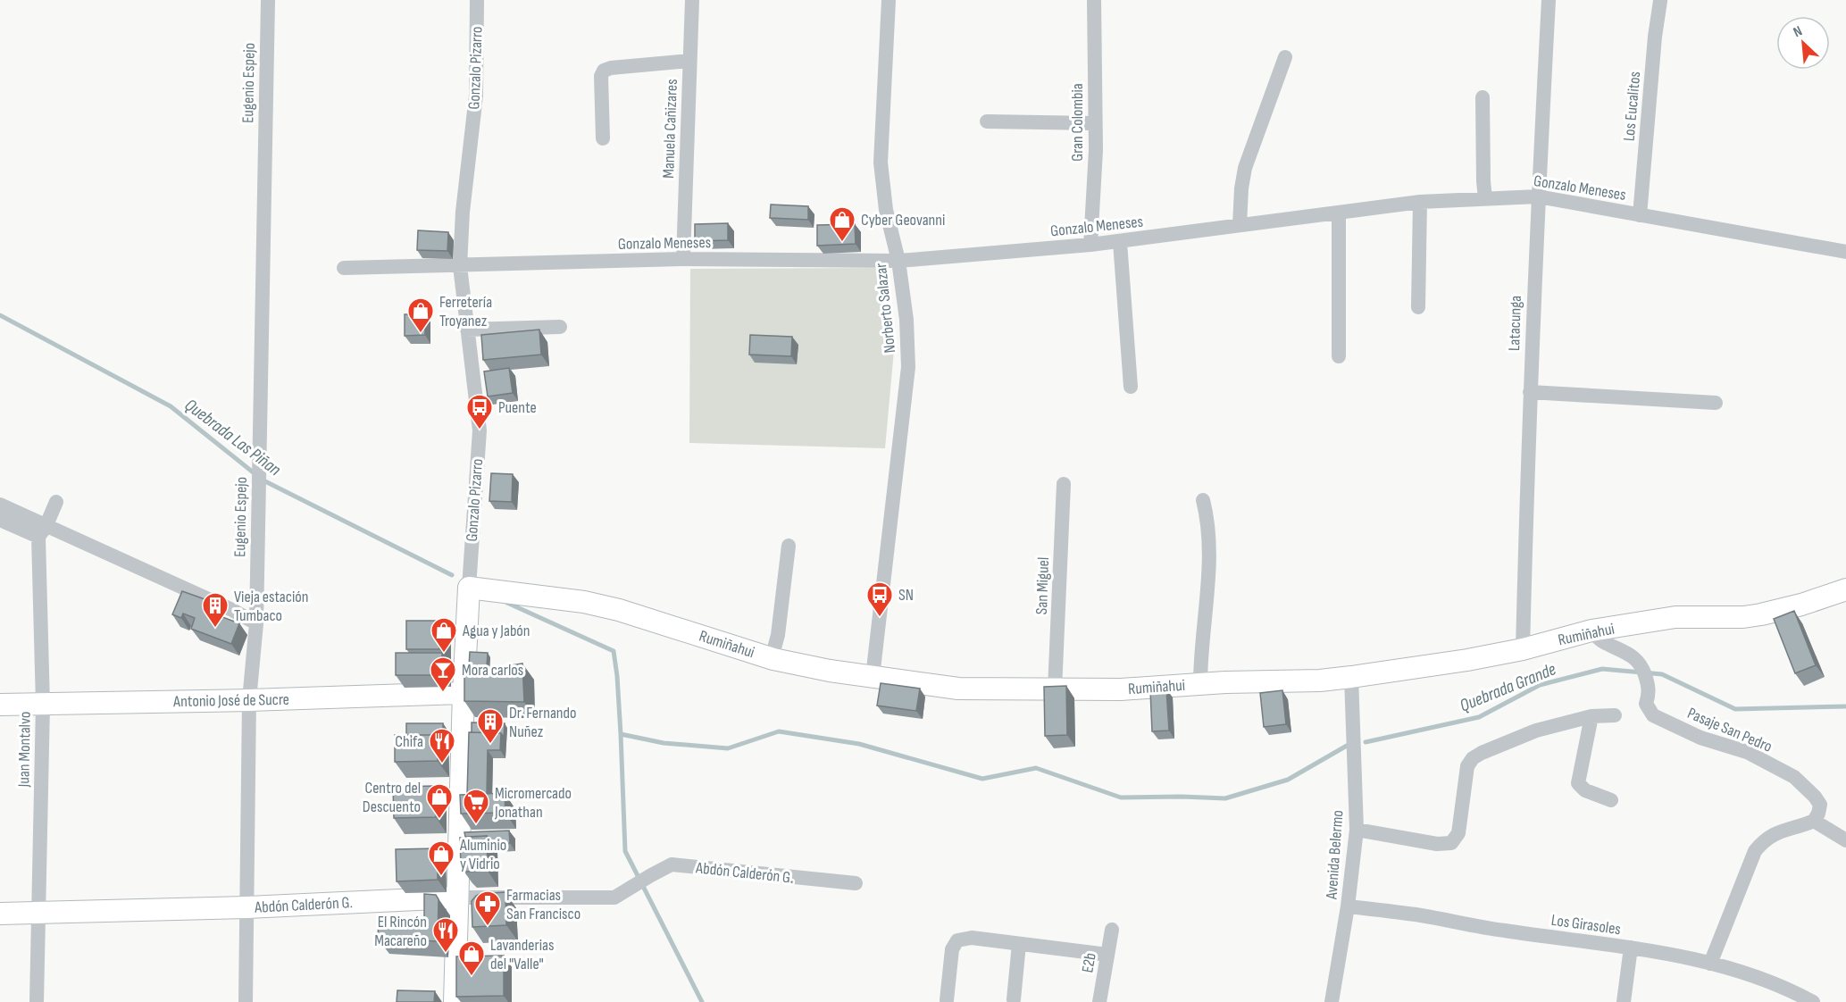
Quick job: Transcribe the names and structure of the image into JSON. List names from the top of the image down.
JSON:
{
  "streets": {
    "street": [
      "Gonzalo Pizarro",
      "Eugenio Espejo",
      "Los Eucalitos",
      "Gran Colombia",
      "Manuela Cañizares",
      "Gonzalo Meneses",
      "Norberto Salazar",
      "Latacunga",
      "San Miguel",
      "Rumiñahui",
      "Antonio José de Sucre",
      "Pasaje San Pedro",
      "Juan Montalvo",
      "Avenida Belermo",
      "Abdón Calderón G.",
      "Los Girasoles",
      "E2b"
    ]
  },
  "crossings": [
    ["Gonzalo Pizarro", "Gonzalo Meneses"],
    ["Gonzalo Pizarro", "Rumiñahui"],
    ["Gonzalo Pizarro", "Antonio José de Sucre"],
    ["Gonzalo Pizarro", "Abdón Calderón G."],
    ["Eugenio Espejo", "Antonio José de Sucre"],
    ["Eugenio Espejo", "Abdón Calderón G."],
    ["Los Eucalitos", "Gonzalo Meneses"],
    ["Gran Colombia", "Gonzalo Meneses"],
    ["Manuela Cañizares", "Gonzalo Meneses"],
    ["Gonzalo Meneses", "Norberto Salazar"],
    ["Gonzalo Meneses", "Latacunga"],
    ["Norberto Salazar", "Rumiñahui"],
    ["Latacunga", "Rumiñahui"],
    ["San Miguel", "Rumiñahui"],
    ["Rumiñahui", "Pasaje San Pedro"],
    ["Rumiñahui", "Avenida Belermo"],
    ["Antonio José de Sucre", "Juan Montalvo"],
    ["Juan Montalvo", "Abdón Calderón G."],
    ["Avenida Belermo", "Los Girasoles"]
  ],
  "water": ["Quebrada Las Piñan", "Quebrada Grande"],
  "places": {
    "shop": [
      "Cyber Geovanni",
      "Ferretería Troyanez",
      "Agua y Jabón",
      "Centro del Descuento",
      "Aluminio y Vidrio",
      "Lavanderias del \"Valle\""
    ],
    "bus stop": ["Puente", "SN"],
    "building": ["Vieja estación Tumbaco", "Dr. Fernando Nuñez"],
    "bar": ["Mora carlos"],
    "restaurant": ["Chifa", "El Rincón Macareño"],
    "supermarket": ["Micromercado Jonathan"],
    "pharmacy": ["Farmacias San Francisco"]
  },
  "north": "top left"
}
